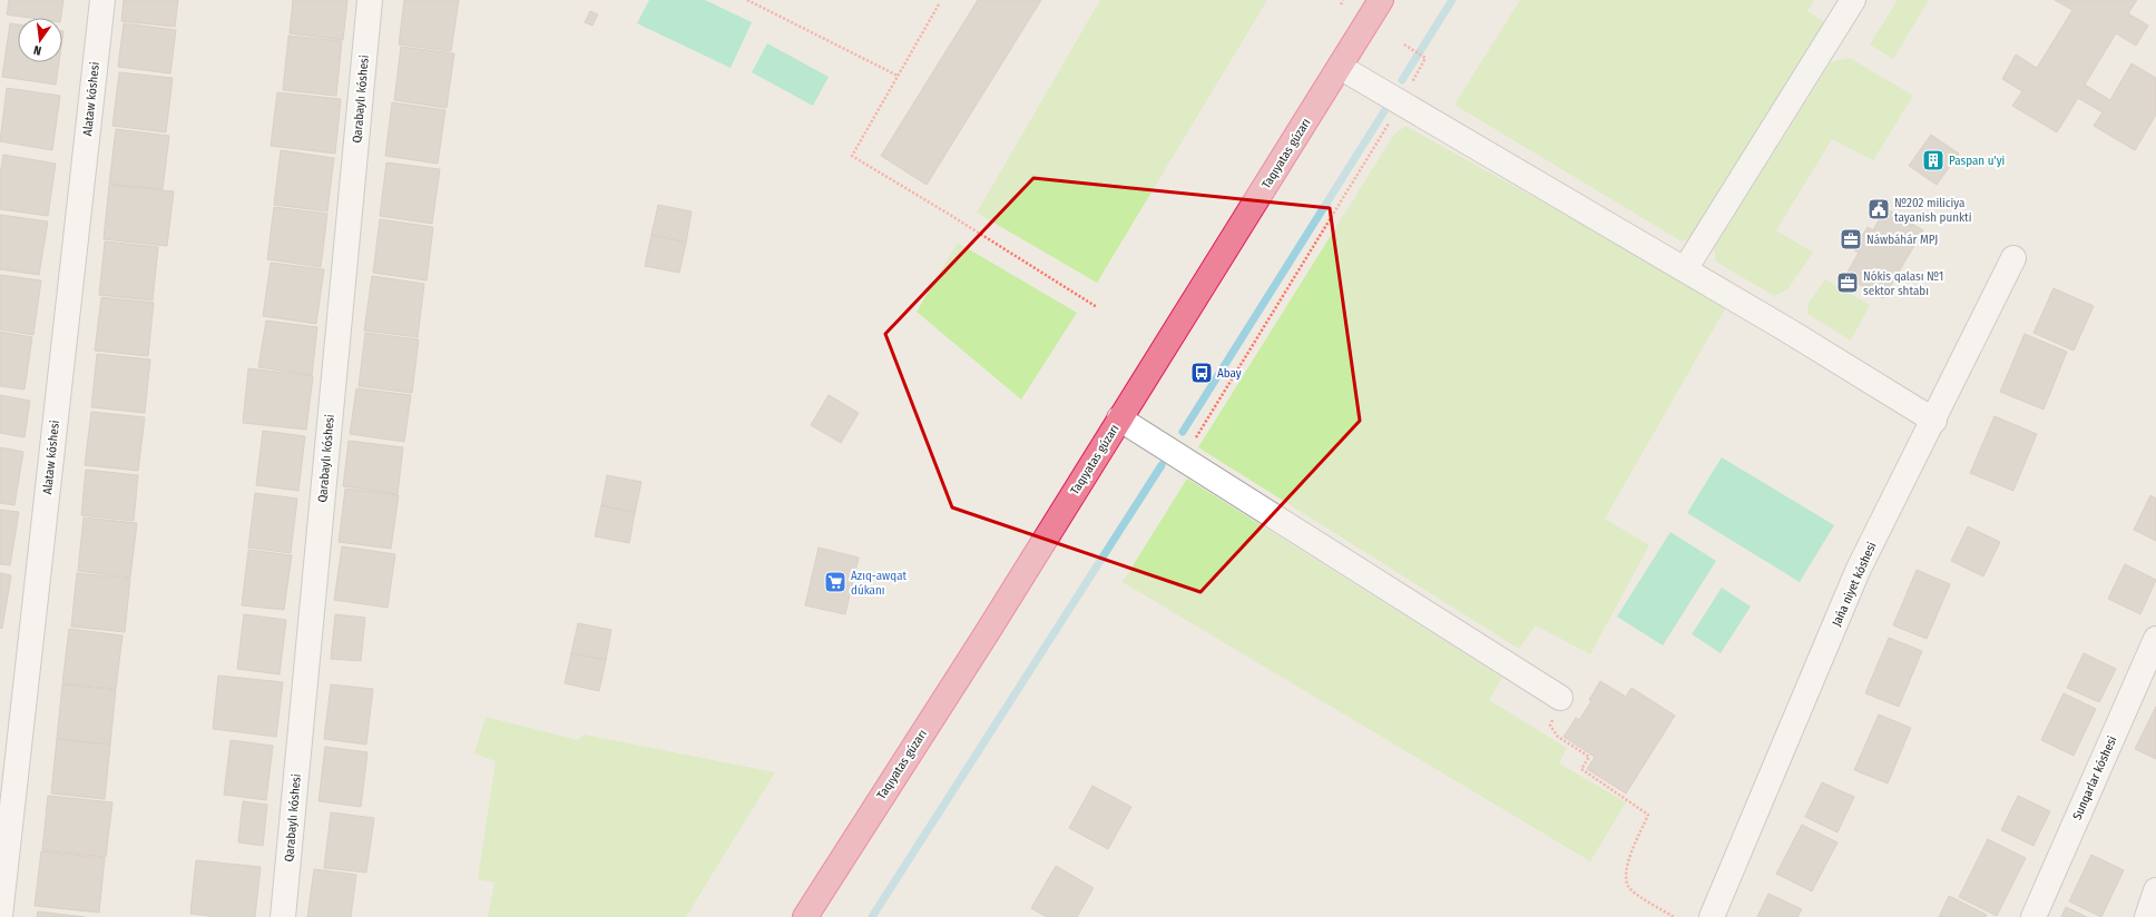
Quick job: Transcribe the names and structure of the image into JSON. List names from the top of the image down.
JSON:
{
  "streets": {
    "highway": ["Taqıyatas gúzarı"],
    "street": [
      "Alataw kóshesi",
      "Qarabaylı kóshesi",
      "Jańa niyet kóshesi",
      "Sunqarlar kóshesi"
    ]
  },
  "places": {
    "building": ["Paspan u'yi"],
    "public building": ["№202 miliciya tayanish punkti"],
    "office": ["Náwbáhár MPJ", "Nókis qalası №1 sektor shtabı"],
    "bus stop": ["Abay"],
    "supermarket": ["Azıq-awqat dúkanı"]
  },
  "north": "bottom"
}
